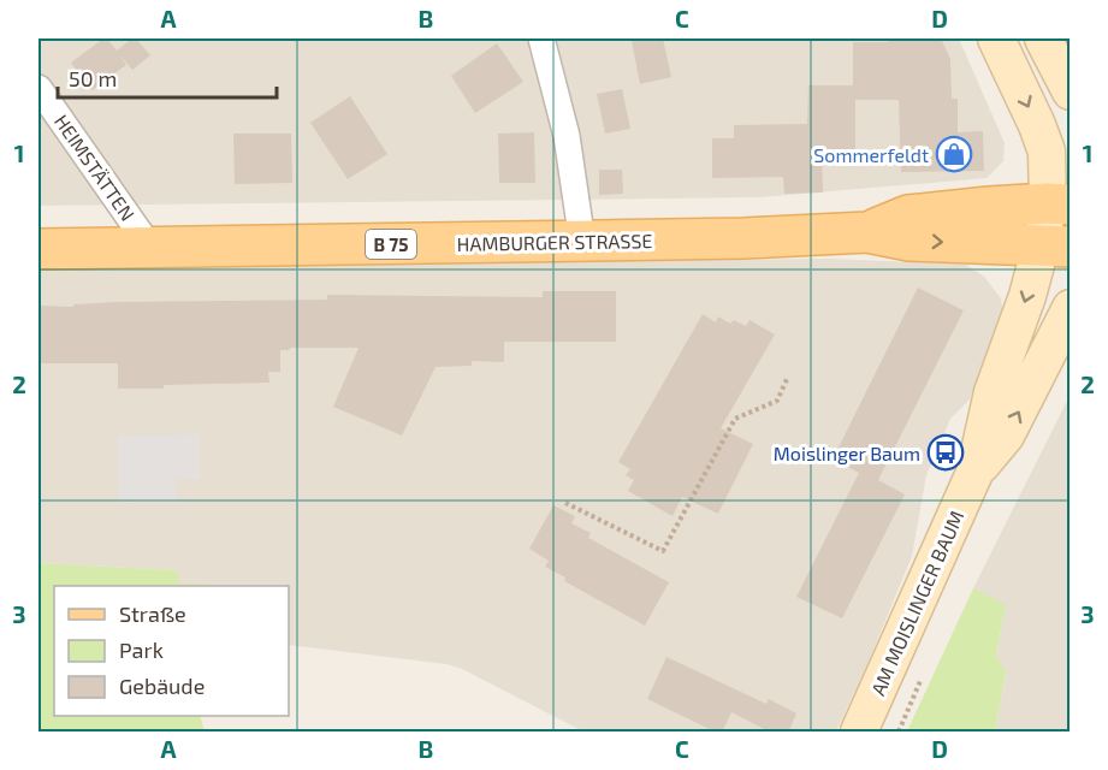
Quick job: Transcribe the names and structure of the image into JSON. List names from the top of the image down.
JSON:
{
  "streets": {
    "main road": ["HAMBURGER STRASSE", "B 75", "AM MOISLINGER BAUM"],
    "street": ["HEIMSTÄTTEN"]
  },
  "crossings": [
    ["HEIMSTÄTTEN", "HAMBURGER STRASSE"],
    ["HAMBURGER STRASSE", "B 75"],
    ["HAMBURGER STRASSE", "AM MOISLINGER BAUM"],
    ["B 75", "AM MOISLINGER BAUM"]
  ],
  "places": {
    "shop": ["Sommerfeldt"],
    "bus stop": ["Moislinger Baum"]
  },
  "legend": ["Straße", "Park", "Gebäude"],
  "scale_bar": "50 m",
  "grid": {
    "columns": [
      "A",
      "B",
      "C",
      "D"
    ],
    "rows": ["1", "2", "3"]
  }
}
